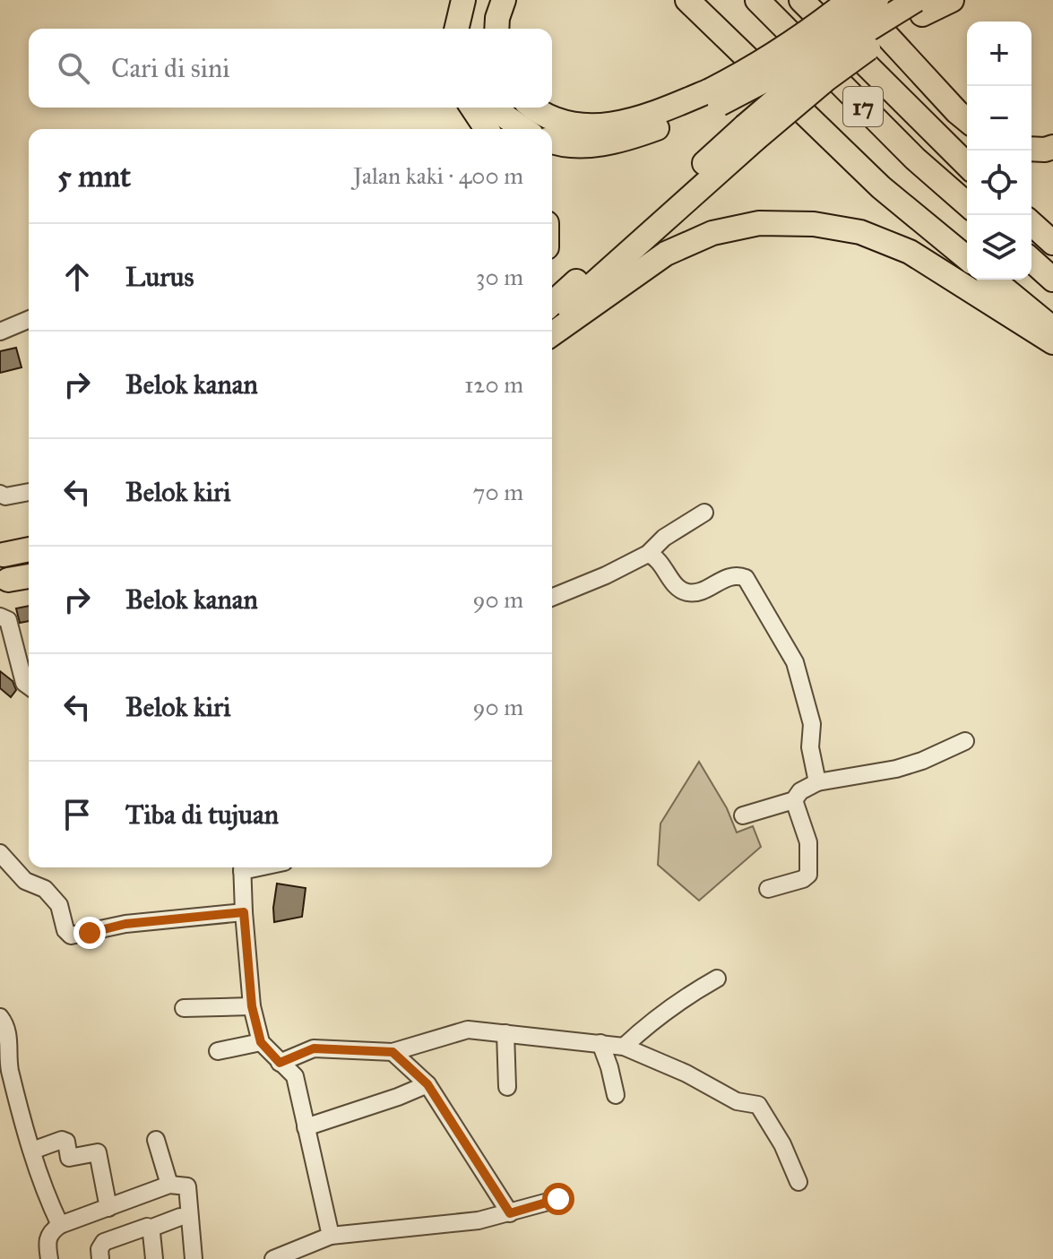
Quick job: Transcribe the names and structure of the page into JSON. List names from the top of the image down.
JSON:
{
  "streets": {
    "highway": ["17"]
  },
  "page": {
    "map_buttons": ["+", "−"],
    "search": "Cari di sini",
    "heading": ["5 mnt", "Jalan kaki · 400 m"],
    "list": [
      ["Lurus", "30 m"],
      ["Belok kanan", "120 m"],
      ["Belok kiri", "70 m"],
      ["Belok kanan", "90 m"],
      ["Belok kiri", "90 m"],
      "Tiba di tujuan"
    ]
  }
}
